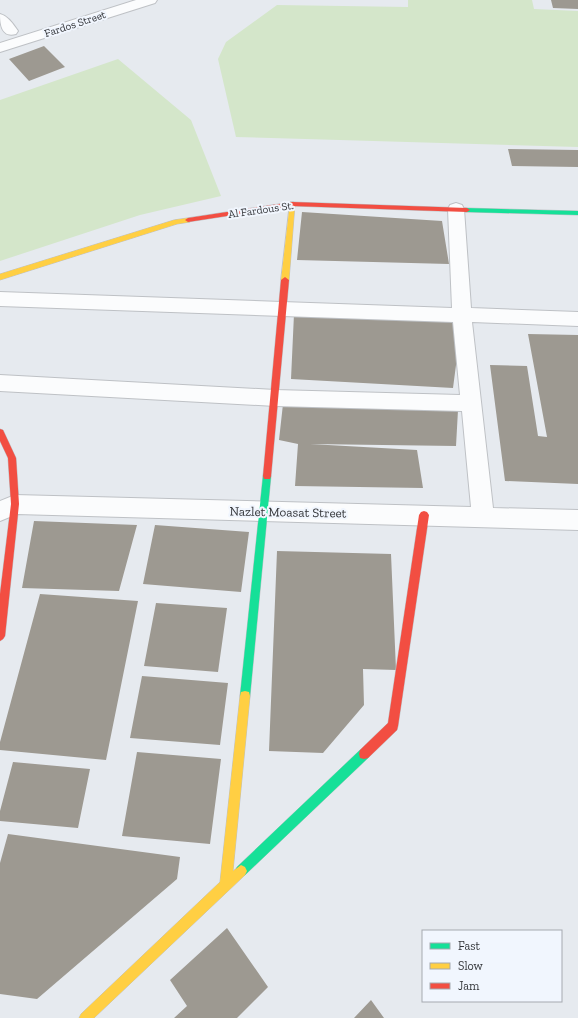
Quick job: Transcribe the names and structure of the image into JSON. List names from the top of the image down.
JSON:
{
  "streets": {
    "street": ["Fardos Street", "Al Fardous St.", "Nazlet Moasat Street"]
  },
  "legend": ["Fast", "Slow", "Jam"]
}
